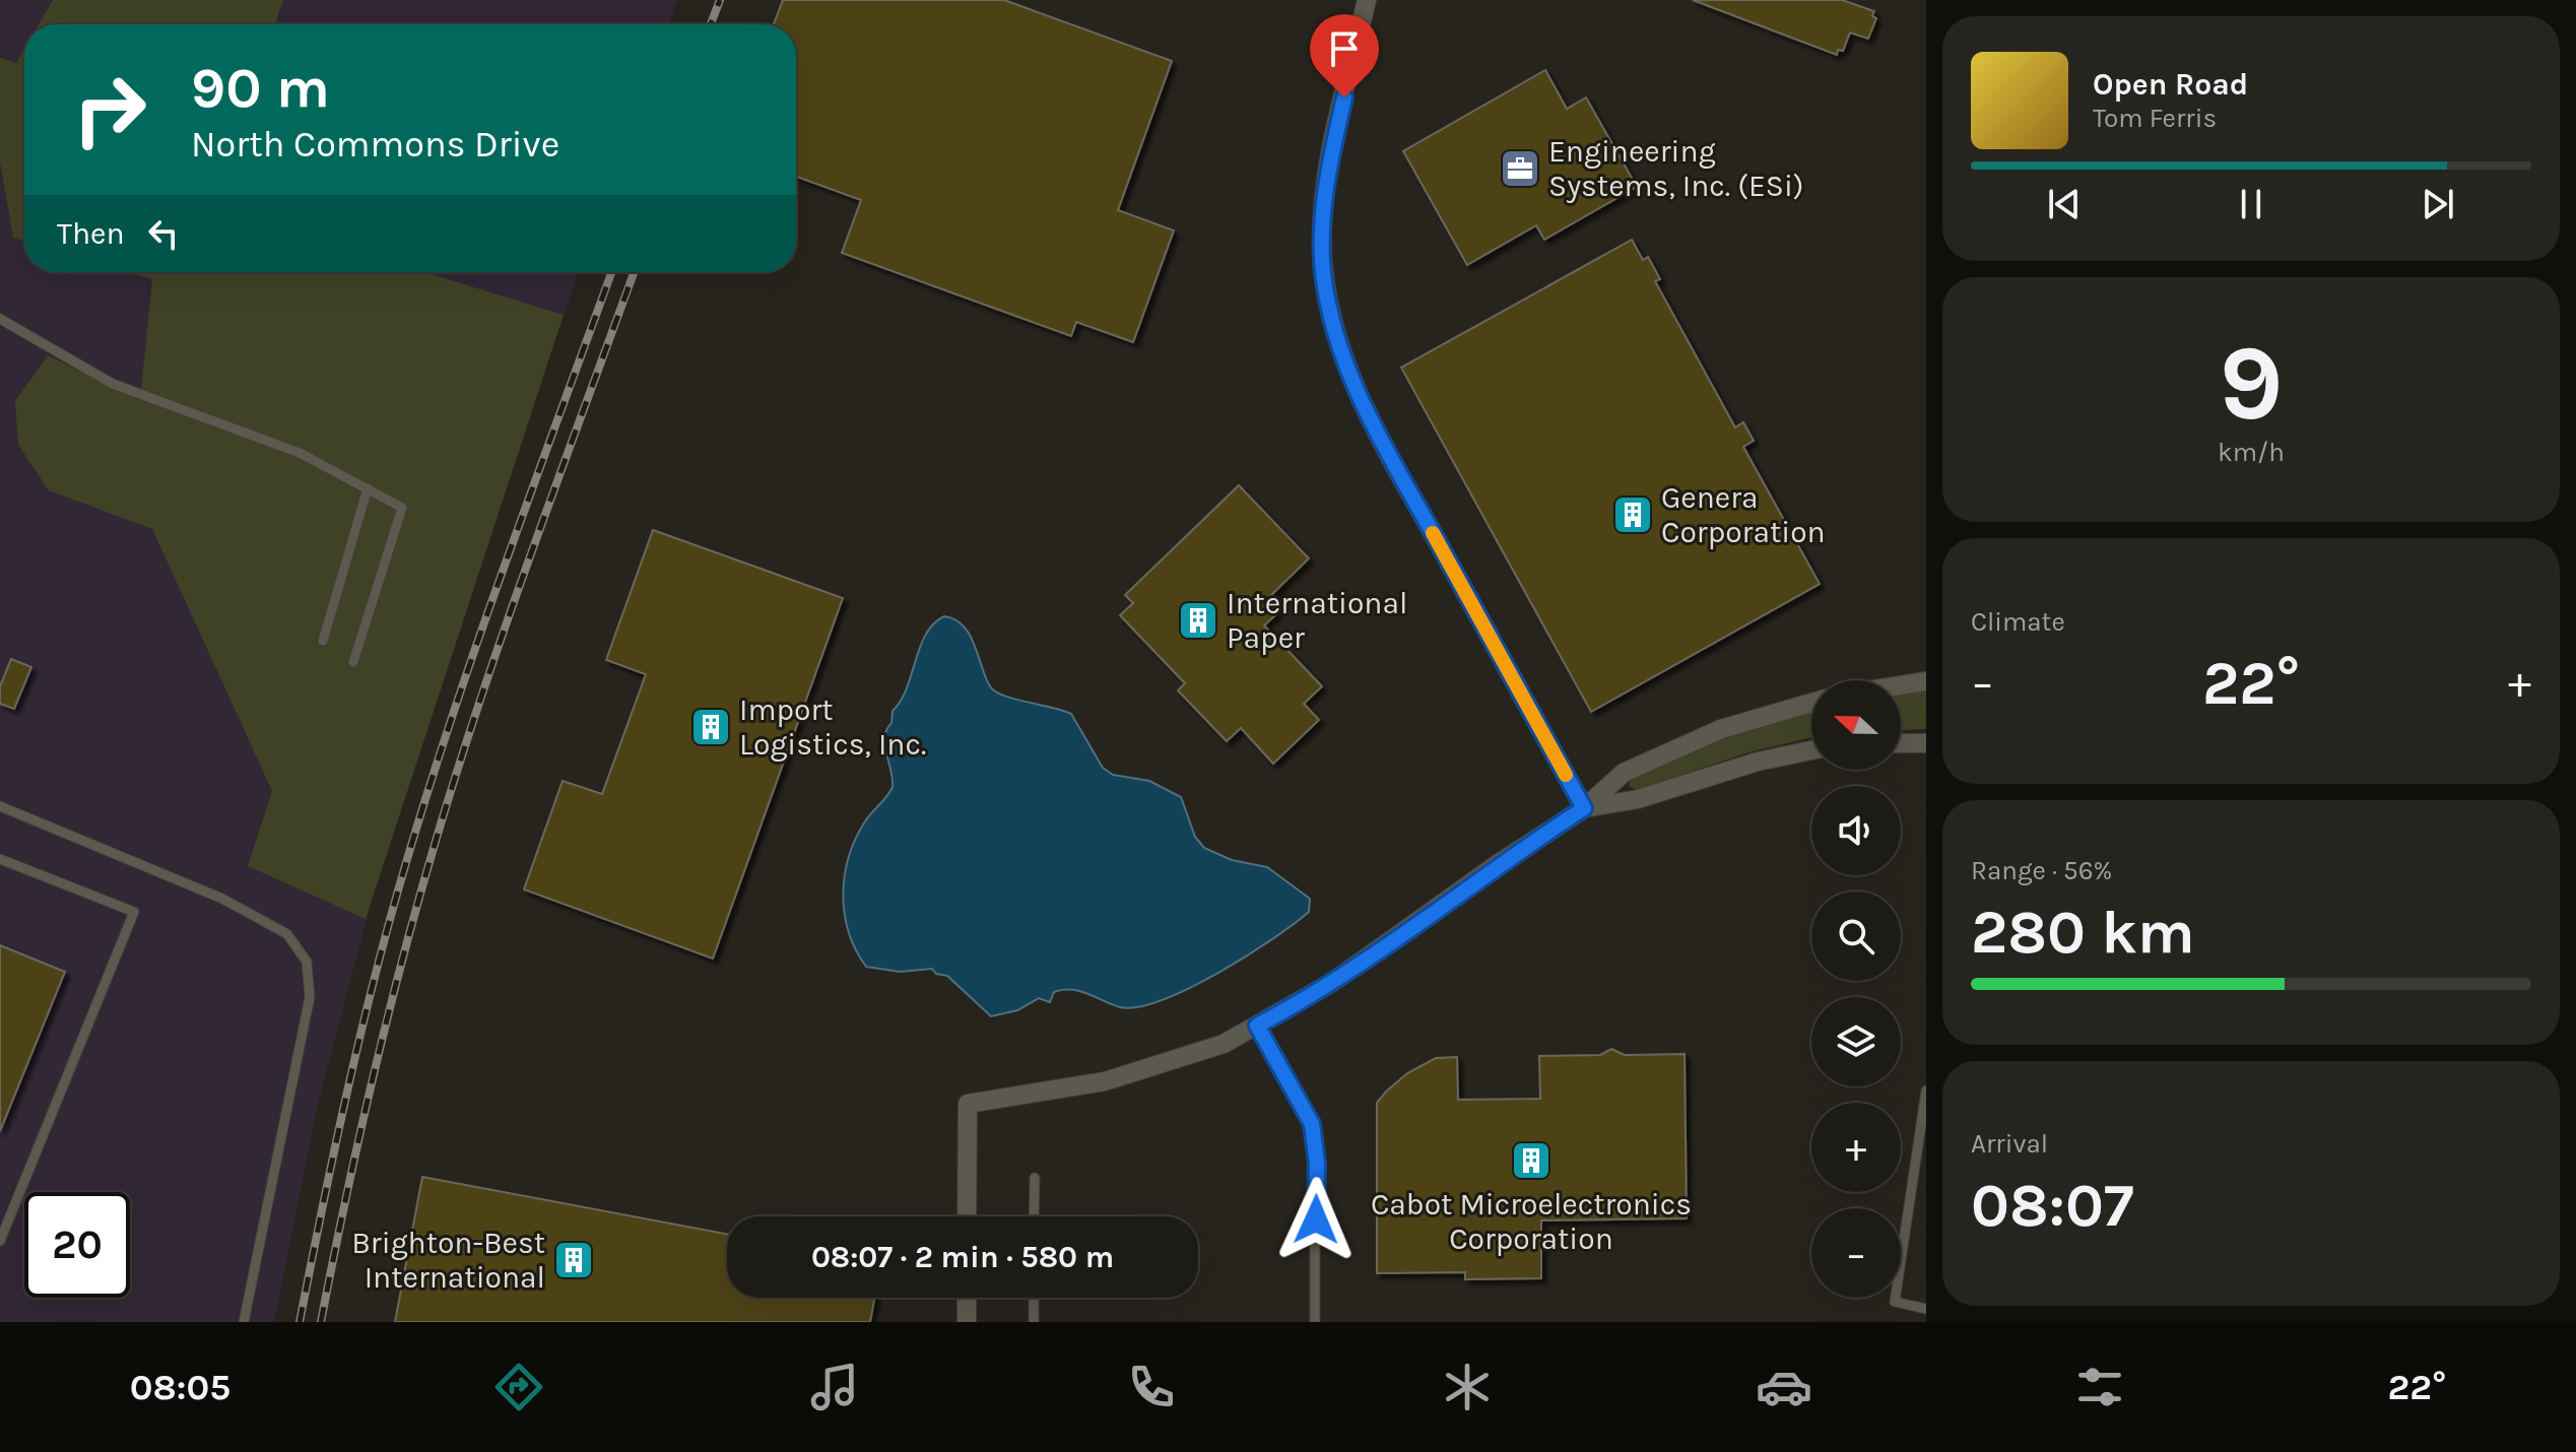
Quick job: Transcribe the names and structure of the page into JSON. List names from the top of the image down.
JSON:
{
  "places": {
    "office": ["Engineering Systems, Inc. (ESi)"],
    "building": [
      "Genera Corporation",
      "International Paper",
      "Import Logistics, Inc.",
      "Cabot Microelectronics Corporation",
      "Brighton-Best International"
    ]
  },
  "north": "left",
  "page": {
    "turn": ["90 m", "North Commons Drive"],
    "song": ["Open Road", "Tom Ferris"],
    "then": "Then",
    "tile": [
      ["9", "km/h"],
      "Climate",
      ["Range · 56%", "280 km"],
      ["Arrival", "08:07"]
    ],
    "heat": ["−", "22°", "+"],
    "map_buttons": ["+", "−"],
    "limit": "20",
    "trip": "08:07 · 2 min · 580 m",
    "tabs": ["08:05", "22°"]
  }
}
